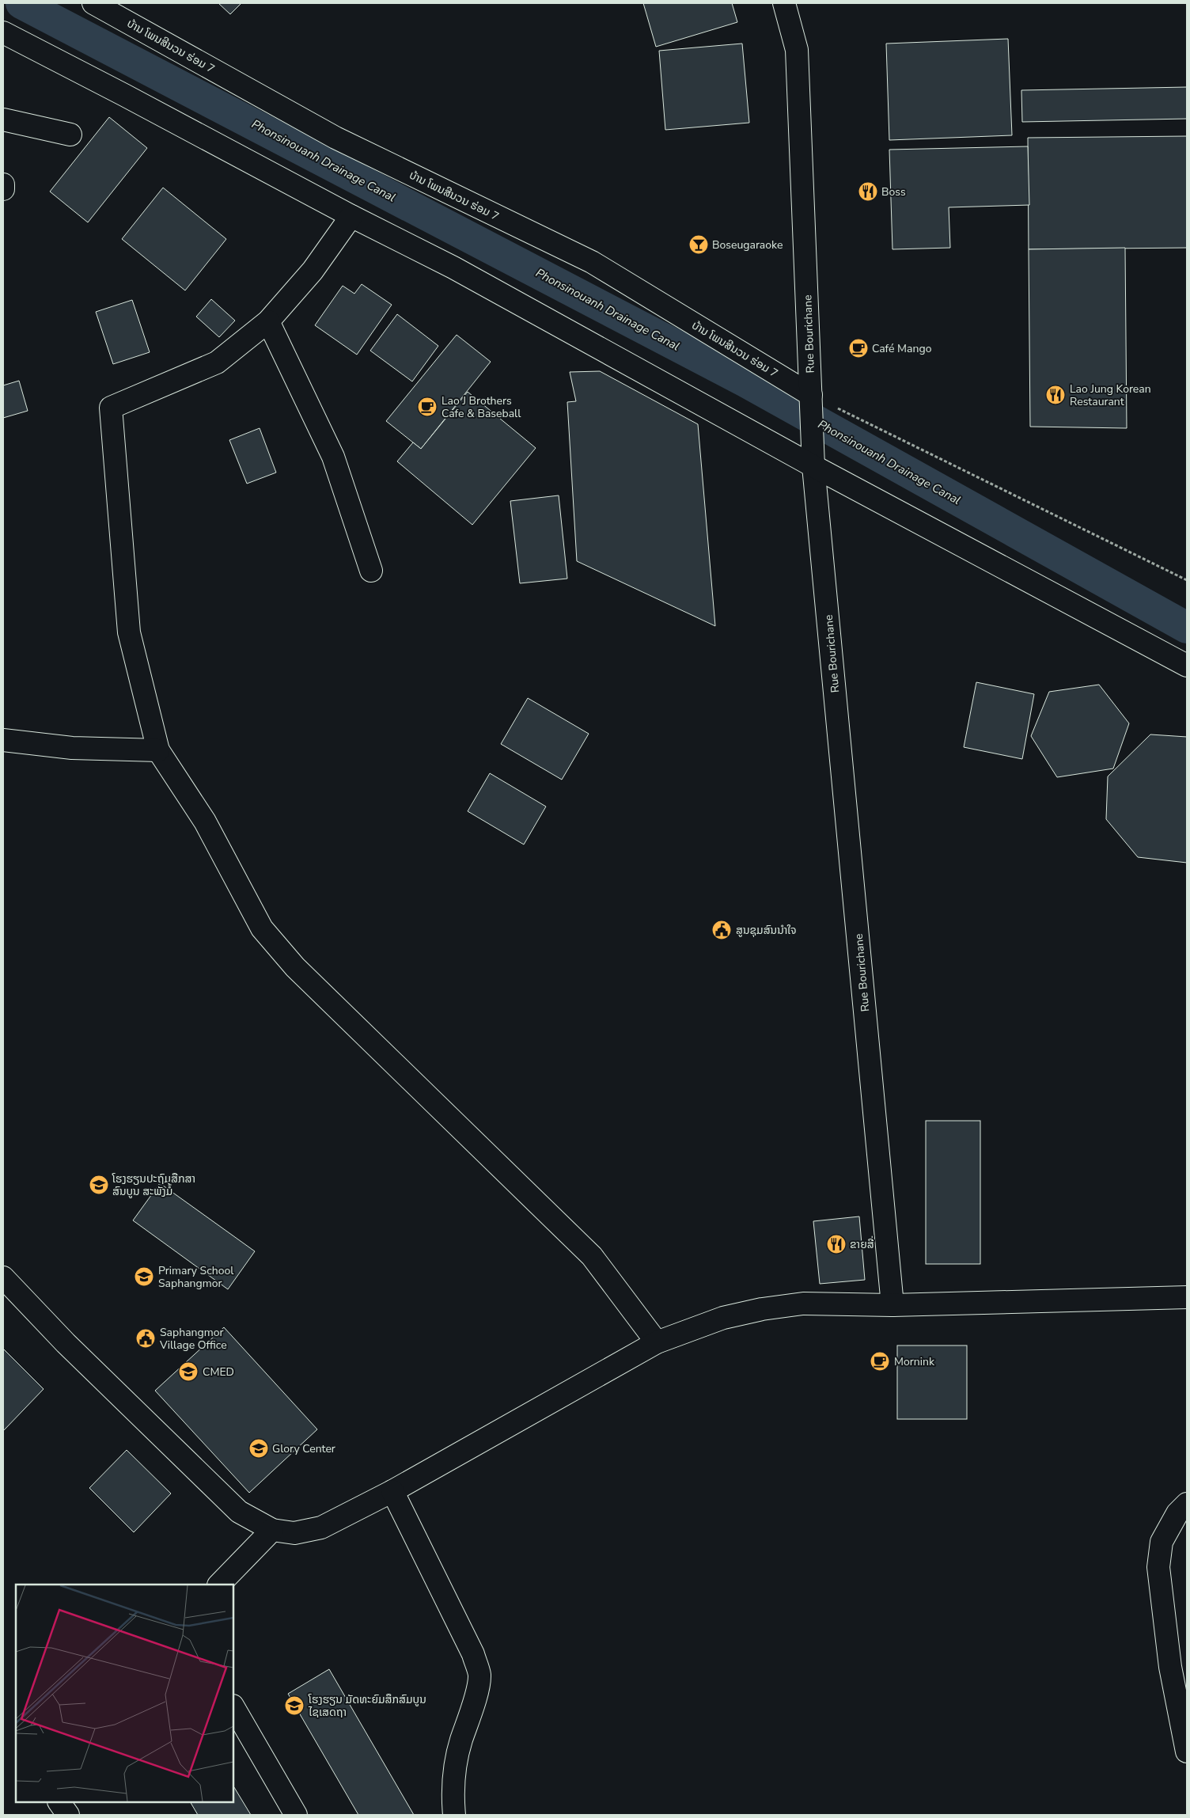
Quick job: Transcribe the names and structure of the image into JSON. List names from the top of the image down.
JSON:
{
  "streets": {
    "street": ["ບ້ານ ໂພນສີນວນ ຮ່ອມ 7", "Rue Bourichane"]
  },
  "crossings": [
    ["ບ້ານ ໂພນສີນວນ ຮ່ອມ 7", "Rue Bourichane"]
  ],
  "water": ["Phonsinouanh Drainage Canal"],
  "places": {
    "restaurant": ["Boss", "Lao Jung Korean Restaurant", "ຂາຍສີ່"],
    "bar": ["Boseugaraoke"],
    "cafe": ["Café Mango", "Lao J Brothers Cafe & Baseball", "Mornink"],
    "public building": ["ສູນຊຸມສົນນຳໃຈ", "Saphangmor Village Office"],
    "school or university": [
      "ໂຮງຮຽນປະຖົມສືກສາ ສົນບູນ ສະພັງມໍ້",
      "Primary School Saphangmor",
      "CMED",
      "Glory Center",
      "ໂຮງຮຽນ ມັດທະຍົມສຶກສົມບູນ ໄຊເສດຖາ"
    ]
  }
}
